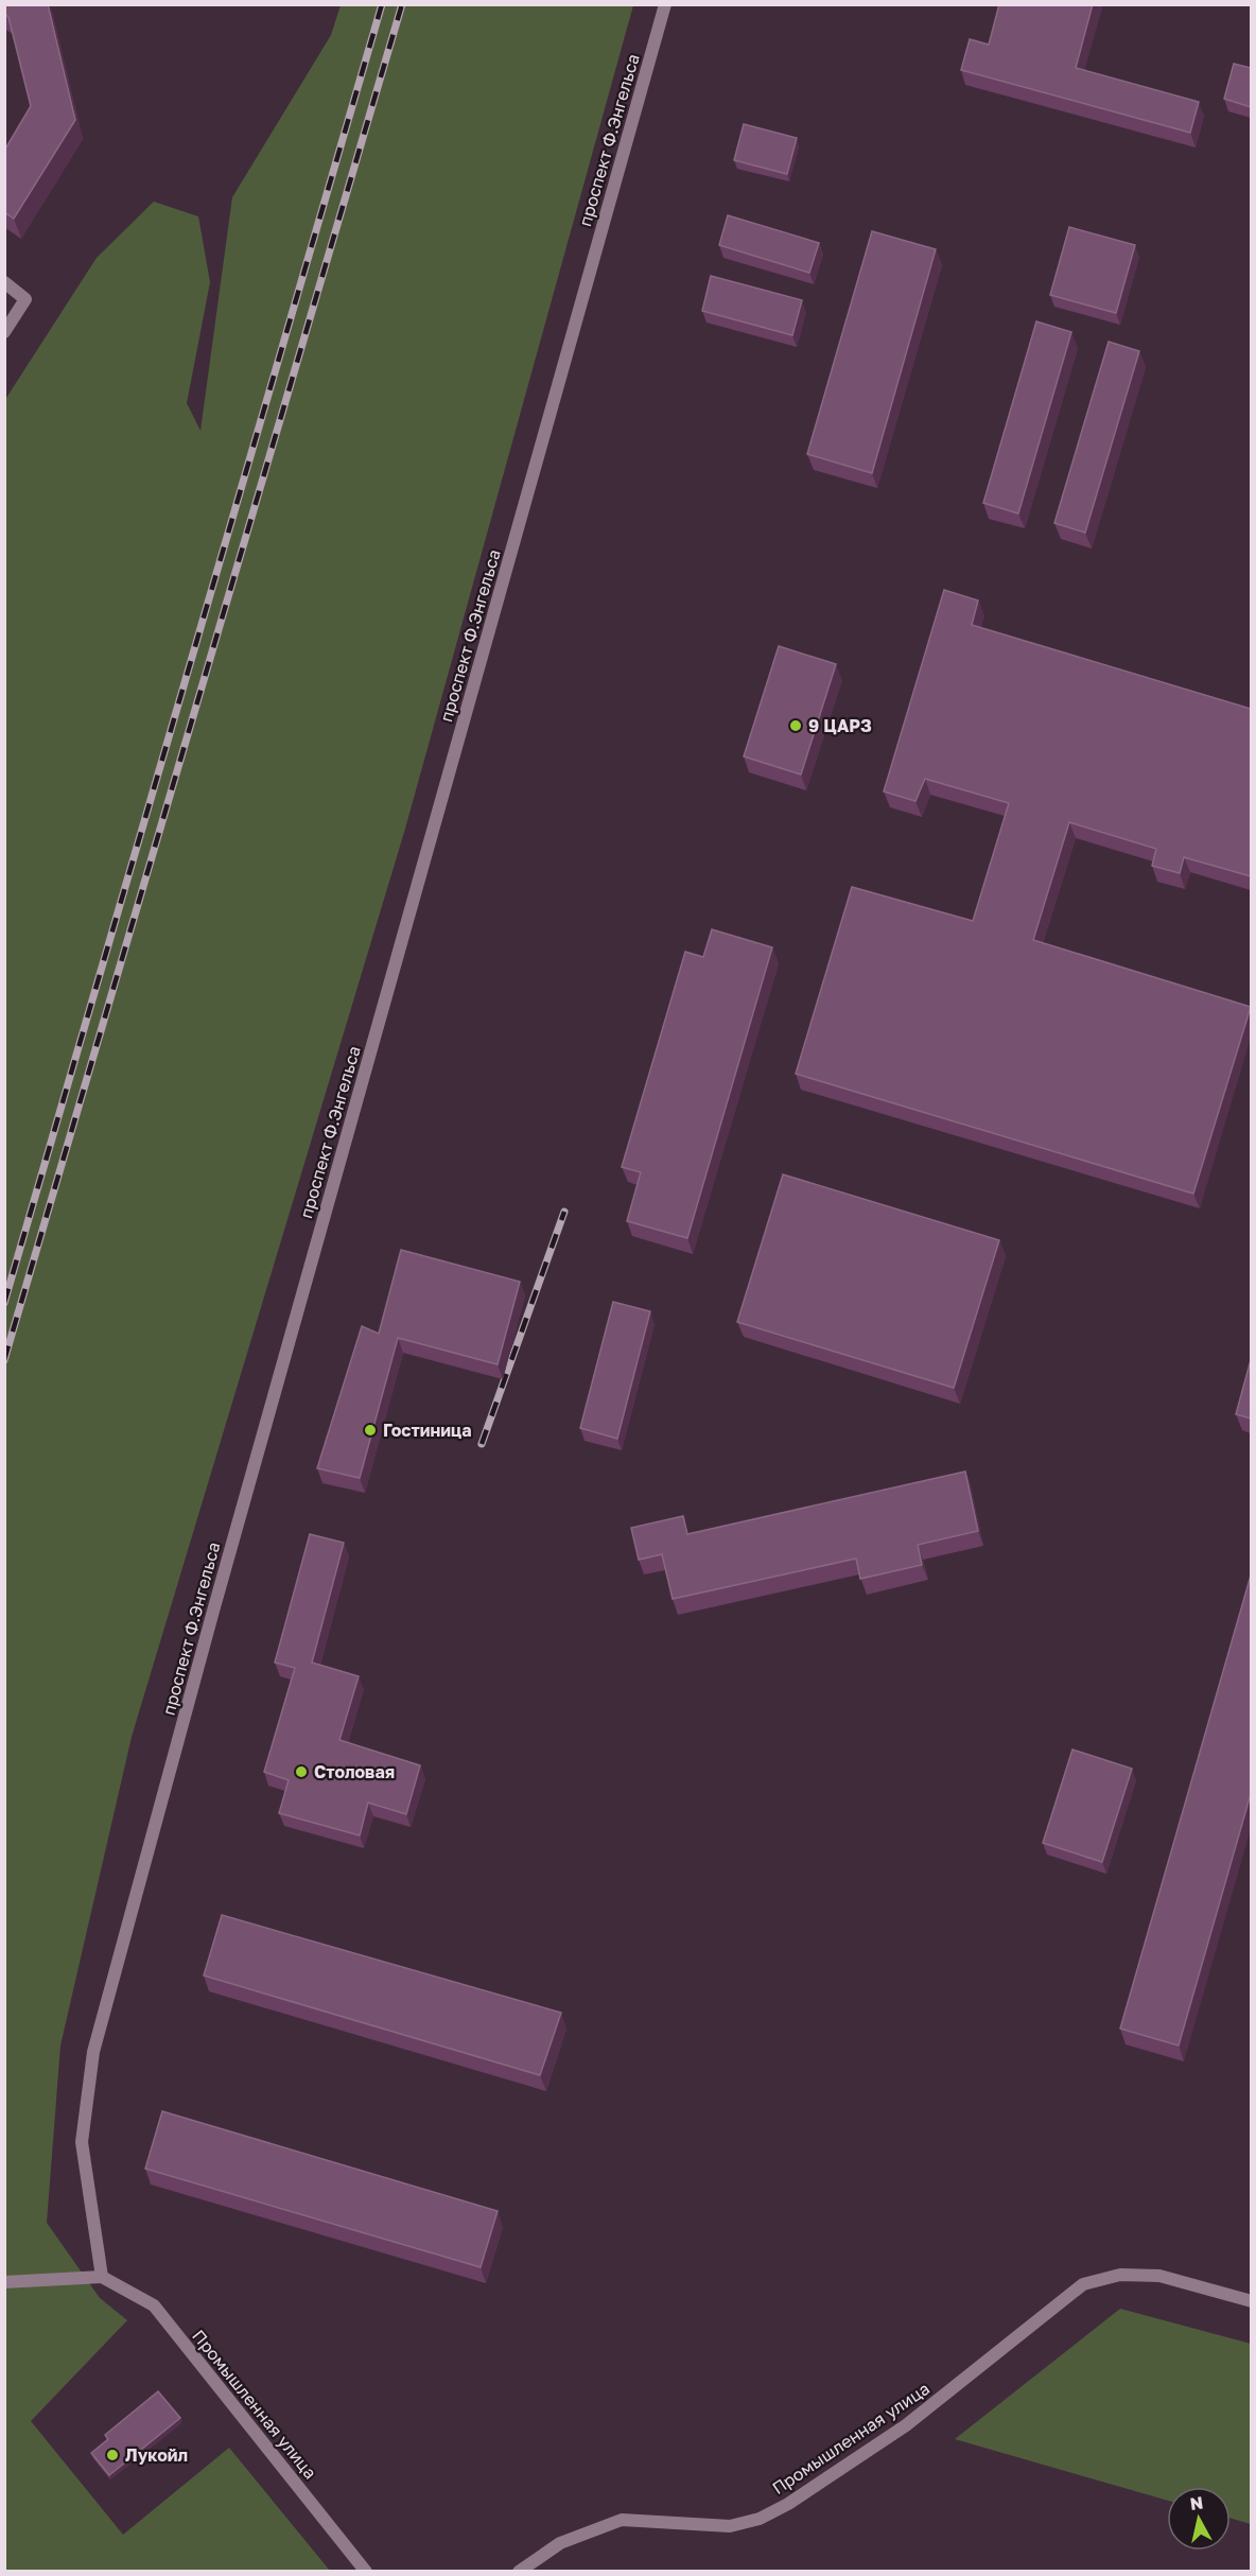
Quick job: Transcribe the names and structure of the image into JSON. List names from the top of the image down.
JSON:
{
  "streets": {
    "street": ["проспект Ф.Энгельса", "Промышленная улица"]
  },
  "crossings": [
    ["проспект Ф.Энгельса", "Промышленная улица"]
  ],
  "places": [
    "9 ЦАРЗ",
    "Гостиница",
    "Столовая",
    "Лукойл"
  ],
  "north": "top"
}
